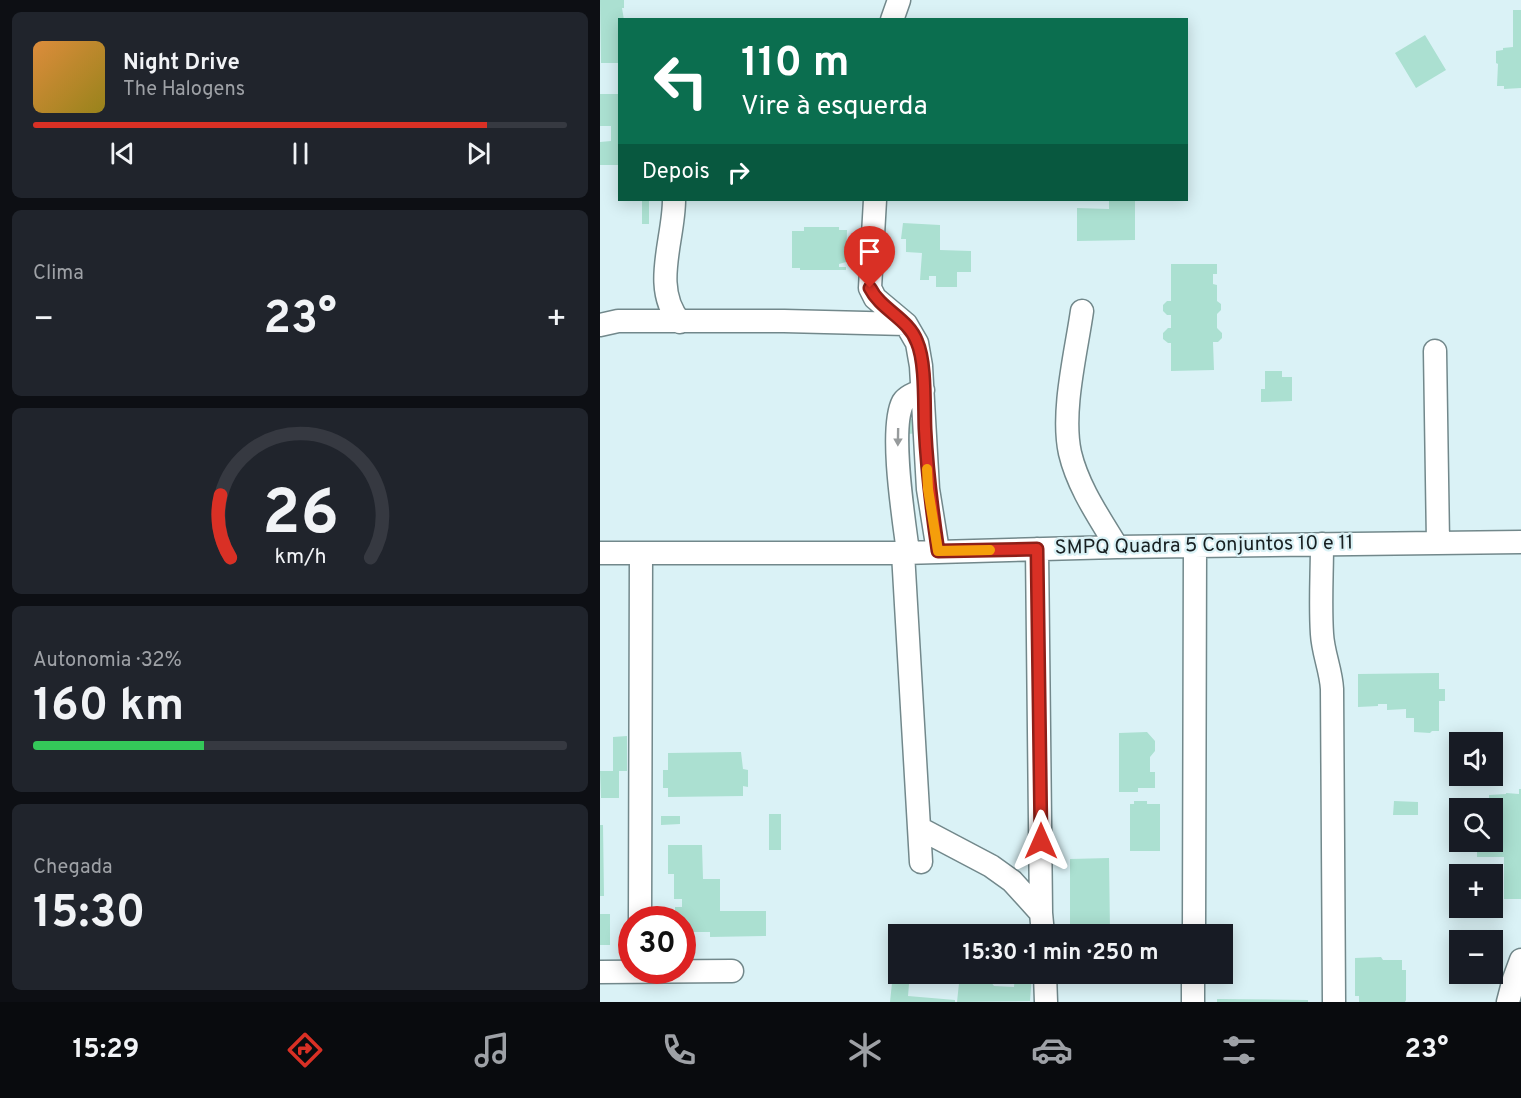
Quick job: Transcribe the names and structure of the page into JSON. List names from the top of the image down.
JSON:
{
  "streets": {
    "street": ["SMPQ Quadra 5 Conjuntos 10 e 11"]
  },
  "page": {
    "turn": ["110 m", "Vire à esquerda"],
    "song": ["Night Drive", "The Halogens"],
    "then": "Depois",
    "tile": [
      "Clima",
      ["Autonomia · 32%", "160 km"],
      ["Chegada", "15:30"]
    ],
    "heat": ["−", "23°", "+"],
    "map_buttons": ["+", "−"],
    "limit": "30",
    "trip": "15:30 · 1 min · 250 m",
    "tabs": ["15:29", "23°"],
    "gauge": ["26", "km/h"]
  }
}
